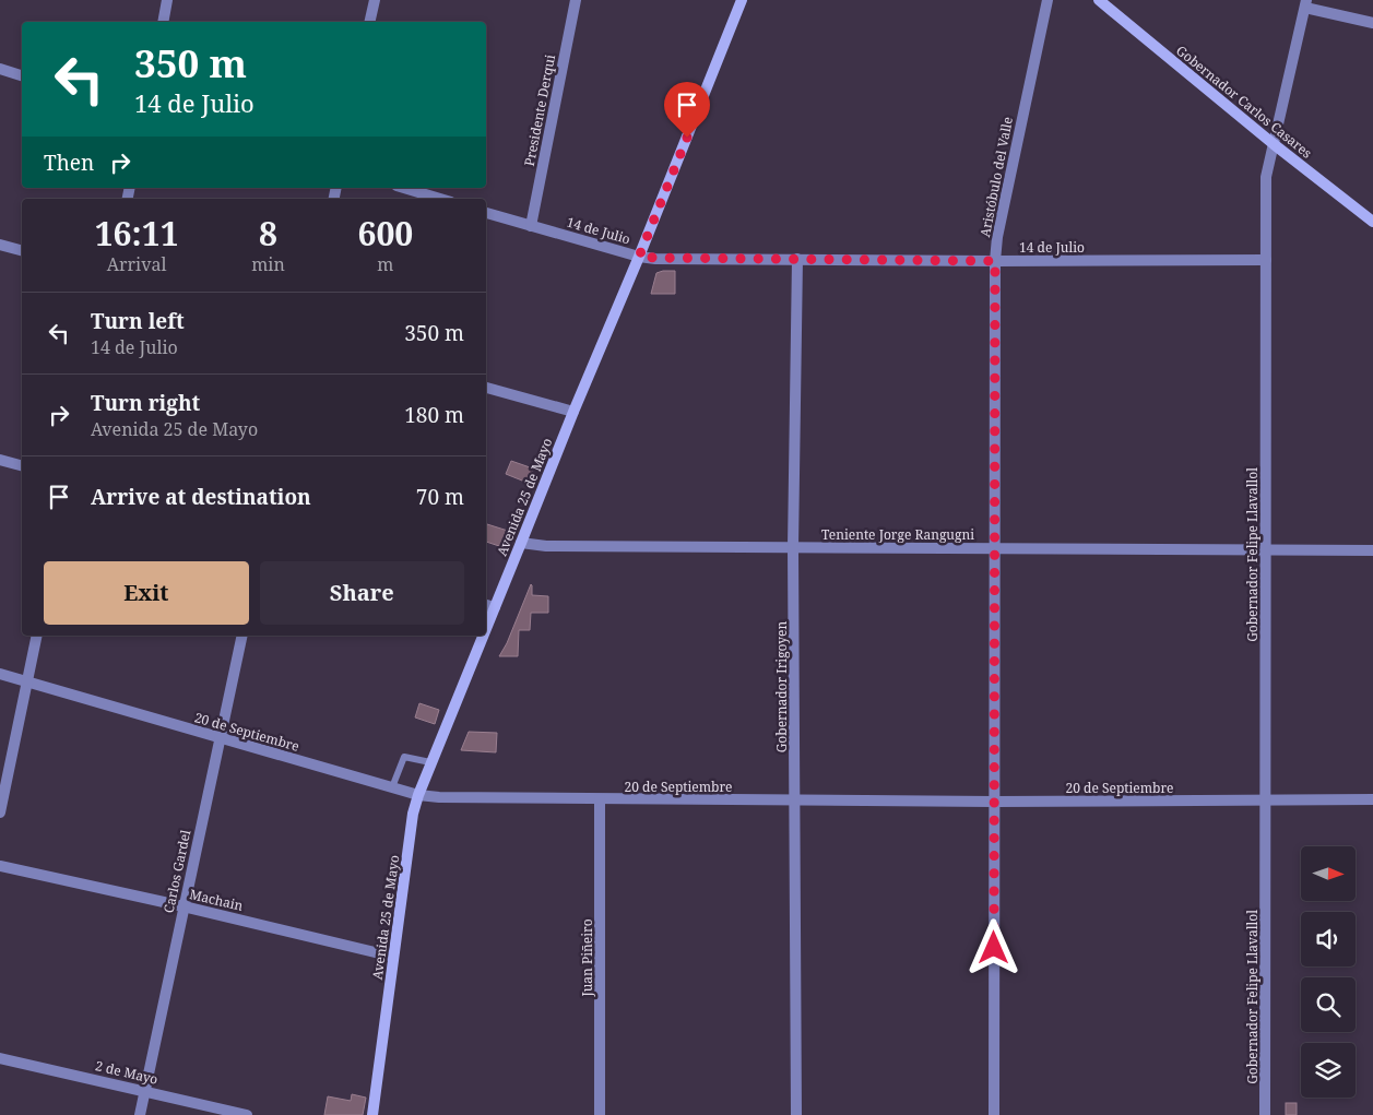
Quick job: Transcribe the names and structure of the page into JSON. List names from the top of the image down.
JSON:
{
  "streets": {
    "main road": ["Gobernador Carlos Casares", "Avenida 25 de Mayo"],
    "street": [
      "Presidente Derqui",
      "Aristóbulo del Valle",
      "14 de Julio",
      "Teniente Jorge Rangugni",
      "Gobernador Felipe Llavallol",
      "Gobernador Irigoyen",
      "20 de Septiembre",
      "Carlos Gardel",
      "Machain",
      "Juan Piñeiro",
      "2 de Mayo"
    ]
  },
  "crossings": [
    ["Gobernador Carlos Casares", "Gobernador Felipe Llavallol"],
    ["Presidente Derqui", "14 de Julio"],
    ["Aristóbulo del Valle", "14 de Julio"],
    ["Aristóbulo del Valle", "Teniente Jorge Rangugni"],
    ["Aristóbulo del Valle", "20 de Septiembre"],
    ["14 de Julio", "Avenida 25 de Mayo"],
    ["14 de Julio", "Gobernador Felipe Llavallol"],
    ["14 de Julio", "Gobernador Irigoyen"],
    ["Avenida 25 de Mayo", "Teniente Jorge Rangugni"],
    ["Avenida 25 de Mayo", "20 de Septiembre"],
    ["Avenida 25 de Mayo", "Machain"],
    ["Teniente Jorge Rangugni", "Gobernador Felipe Llavallol"],
    ["Teniente Jorge Rangugni", "Gobernador Irigoyen"],
    ["Gobernador Felipe Llavallol", "20 de Septiembre"],
    ["Gobernador Irigoyen", "20 de Septiembre"],
    ["20 de Septiembre", "Carlos Gardel"],
    ["20 de Septiembre", "Juan Piñeiro"],
    ["Carlos Gardel", "Machain"],
    ["Carlos Gardel", "2 de Mayo"]
  ],
  "north": "right",
  "page": {
    "turn": ["350 m", "14 de Julio"],
    "then": "Then",
    "eta": [
      "16:11",
      "Arrival",
      "8",
      "min",
      "600",
      "m"
    ],
    "list": [
      {
        "name": "Turn left",
        "note": "14 de Julio",
        "value": "350 m"
      },
      {
        "name": "Turn right",
        "note": "Avenida 25 de Mayo",
        "value": "180 m"
      },
      {
        "name": "Arrive at destination",
        "value": "70 m"
      }
    ],
    "buttons": ["Exit", "Share"]
  }
}
